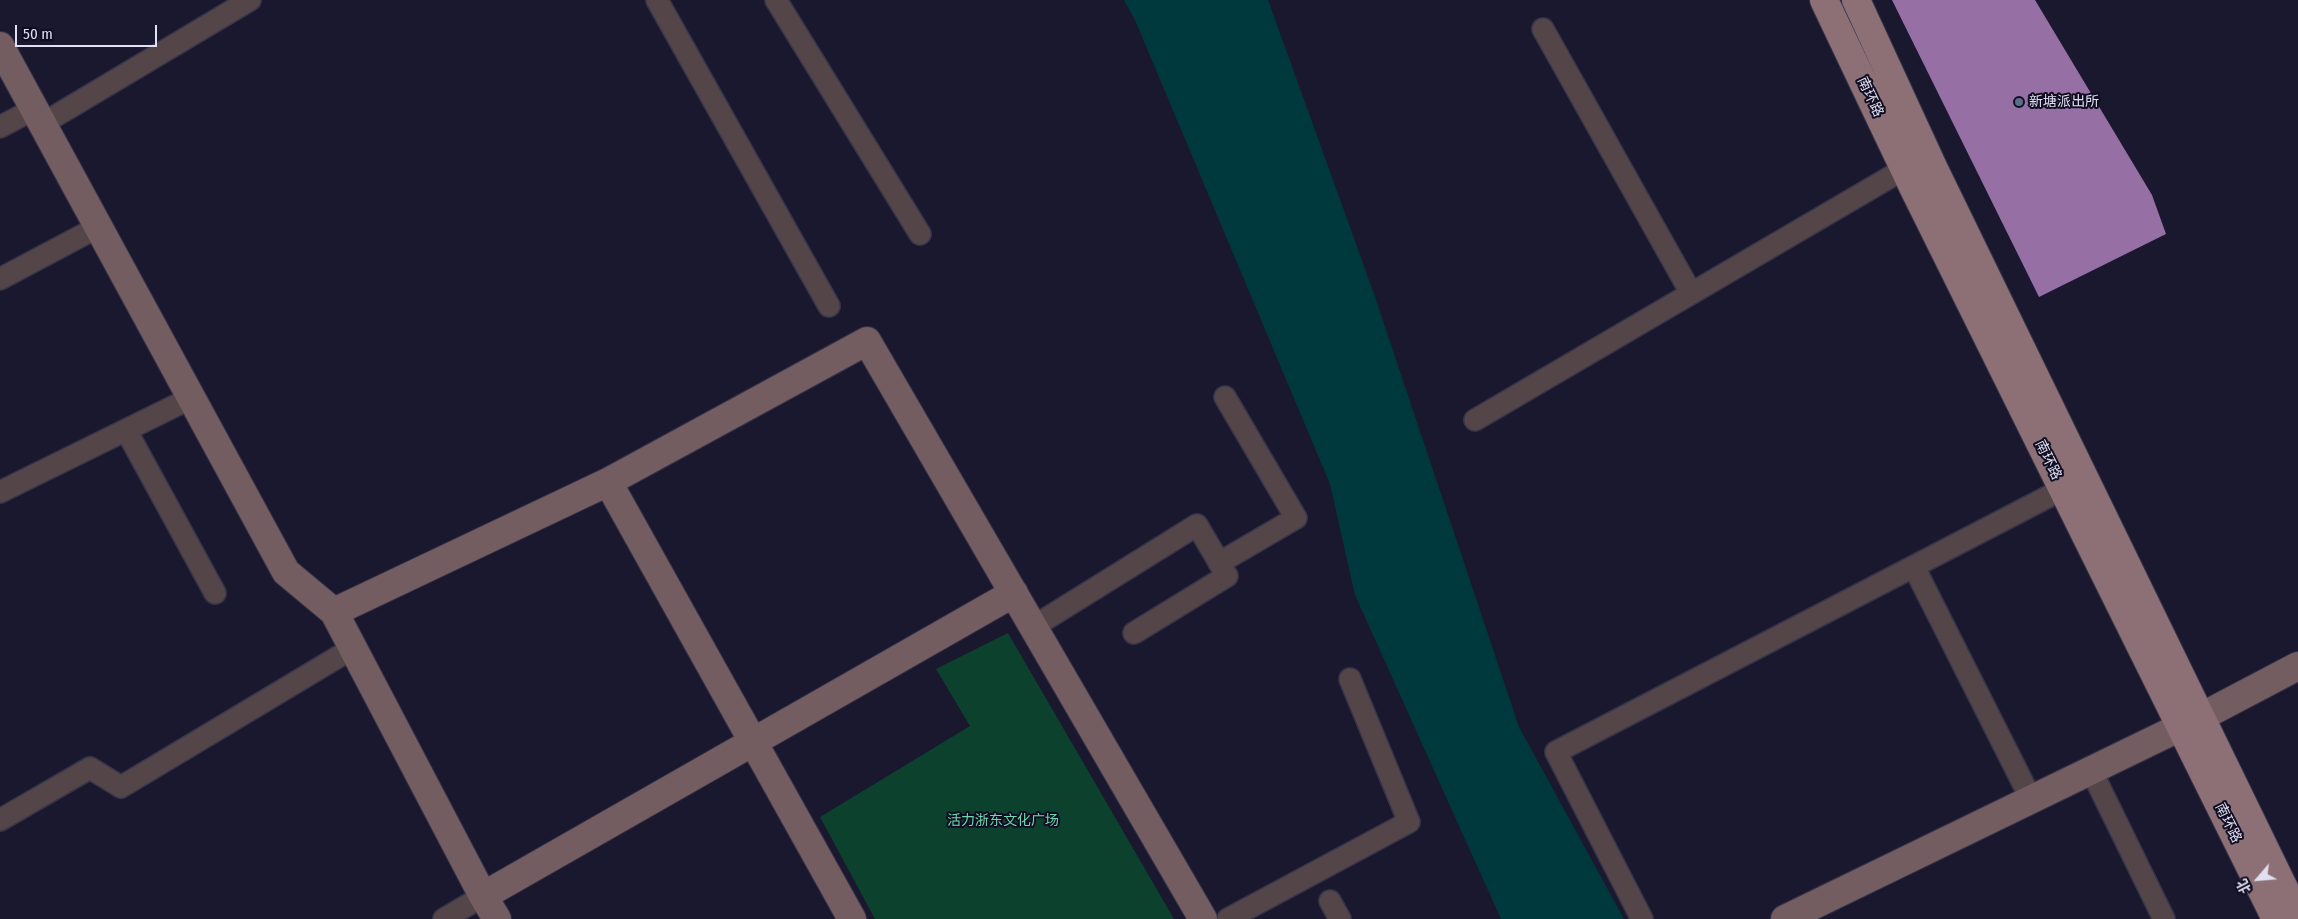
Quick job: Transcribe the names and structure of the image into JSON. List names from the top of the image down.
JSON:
{
  "streets": {
    "main road": ["南环路"]
  },
  "parks": ["活力浙东文化广场"],
  "places": ["新塘派出所"],
  "scale_bar": "50 m",
  "north": "bottom left"
}
